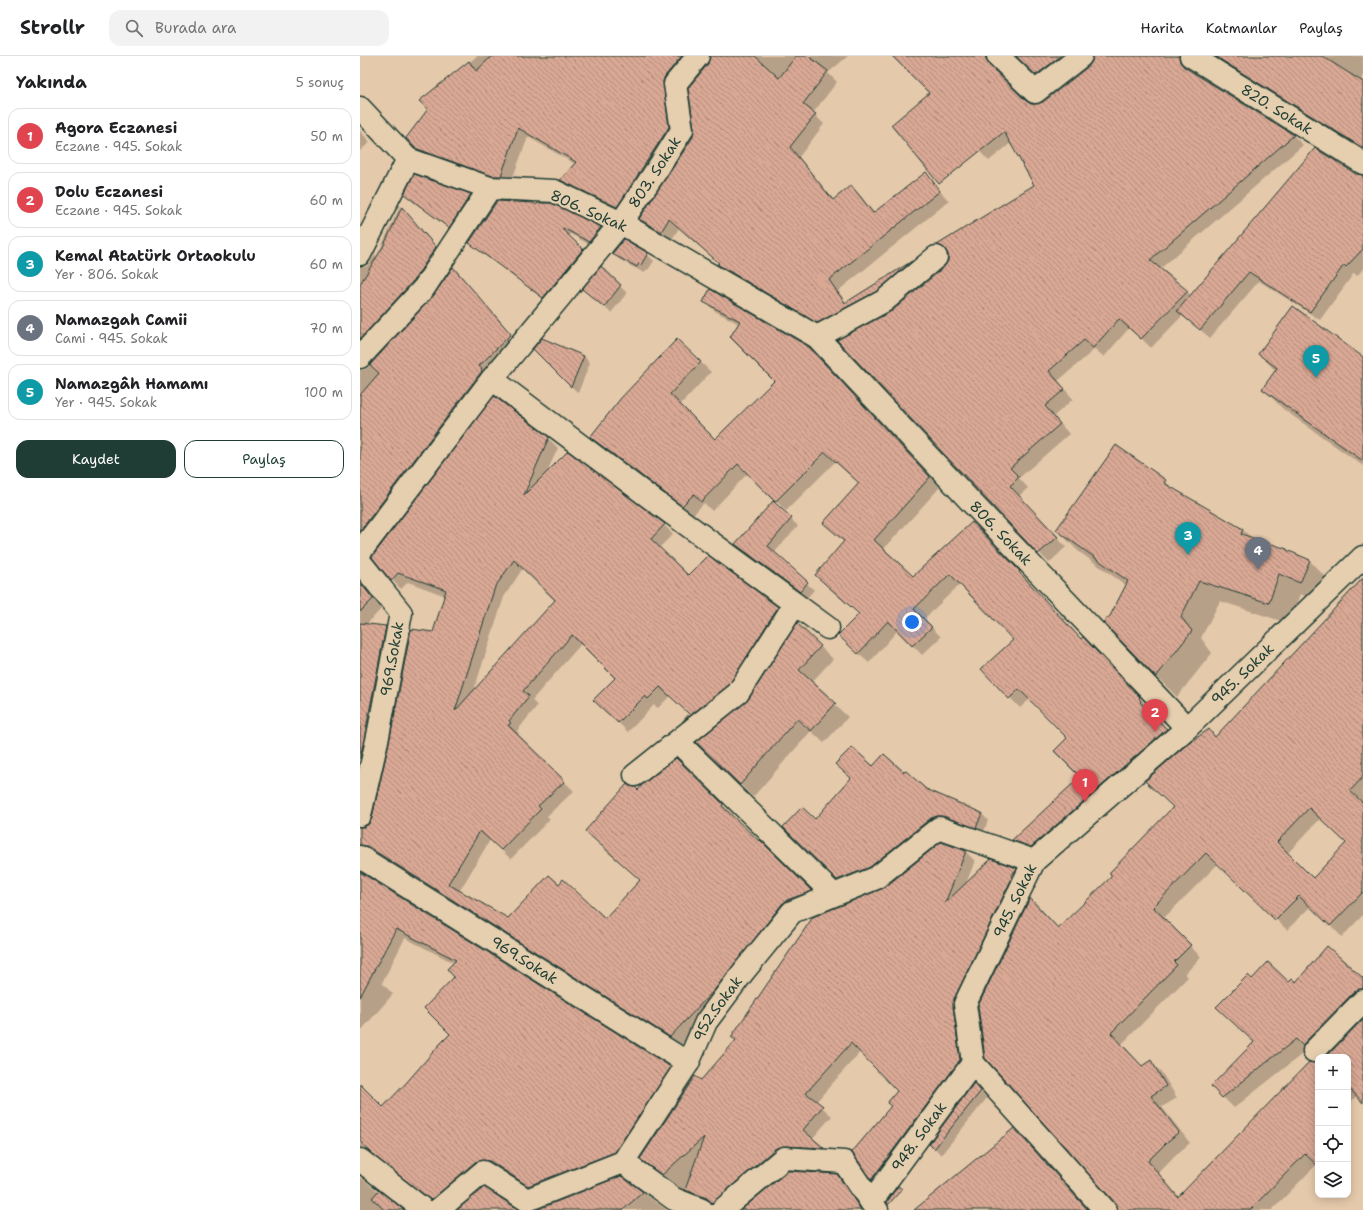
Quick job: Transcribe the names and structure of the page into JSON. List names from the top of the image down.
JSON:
{
  "streets": {
    "street": [
      "820. Sokak",
      "803. Sokak",
      "806. Sokak",
      "969.Sokak",
      "945. Sokak",
      "952.Sokak",
      "948. Sokak"
    ]
  },
  "crossings": [
    ["803. Sokak", "806. Sokak"],
    ["806. Sokak", "945. Sokak"],
    ["969.Sokak", "952.Sokak"],
    ["945. Sokak", "952.Sokak"],
    ["945. Sokak", "948. Sokak"]
  ],
  "page": {
    "header": "Strollr",
    "search": "Burada ara",
    "nav": ["Harita", "Katmanlar", "Paylaş"],
    "heading": ["Yakında", "5 sonuç"],
    "list": [
      {
        "mark": "1",
        "name": "Agora Eczanesi",
        "note": "Eczane · 945. Sokak",
        "value": "50 m"
      },
      {
        "mark": "2",
        "name": "Dolu Eczanesi",
        "note": "Eczane · 945. Sokak",
        "value": "60 m"
      },
      {
        "mark": "3",
        "name": "Kemal Atatürk Ortaokulu",
        "note": "Yer · 806. Sokak",
        "value": "60 m"
      },
      {
        "mark": "4",
        "name": "Namazgah Camii",
        "note": "Cami · 945. Sokak",
        "value": "70 m"
      },
      {
        "mark": "5",
        "name": "Namazgâh Hamamı",
        "note": "Yer · 945. Sokak",
        "value": "100 m"
      }
    ],
    "pins": [
      "5",
      "3",
      "4",
      "2",
      "1"
    ],
    "buttons": ["Kaydet", "Paylaş"],
    "map_buttons": ["+", "−"]
  }
}
